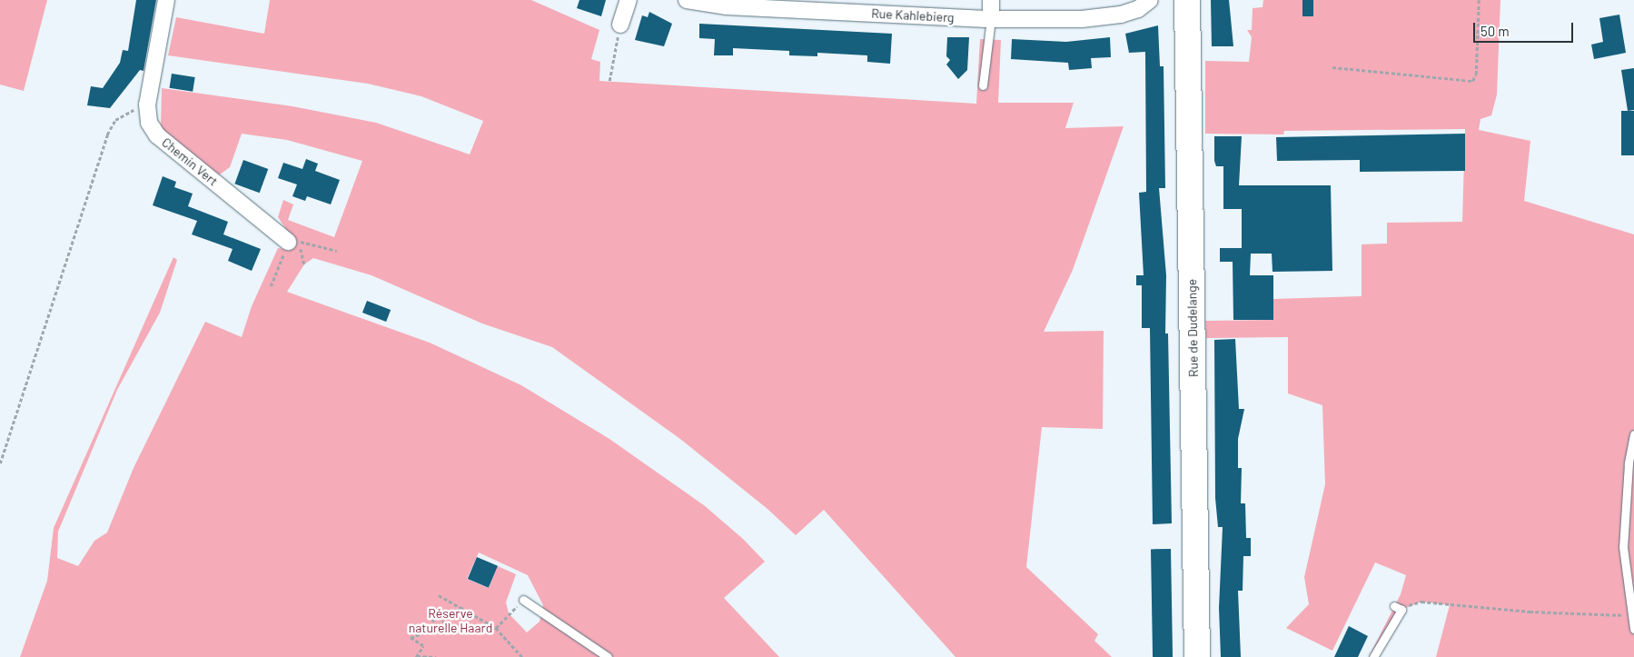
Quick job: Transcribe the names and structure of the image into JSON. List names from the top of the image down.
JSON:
{
  "streets": {
    "main road": ["Rue de Dudelange"],
    "street": ["Rue Kahlebierg", "Chemin Vert"]
  },
  "parks": ["Réserve naturelle Haard"],
  "scale_bar": "50 m"
}
